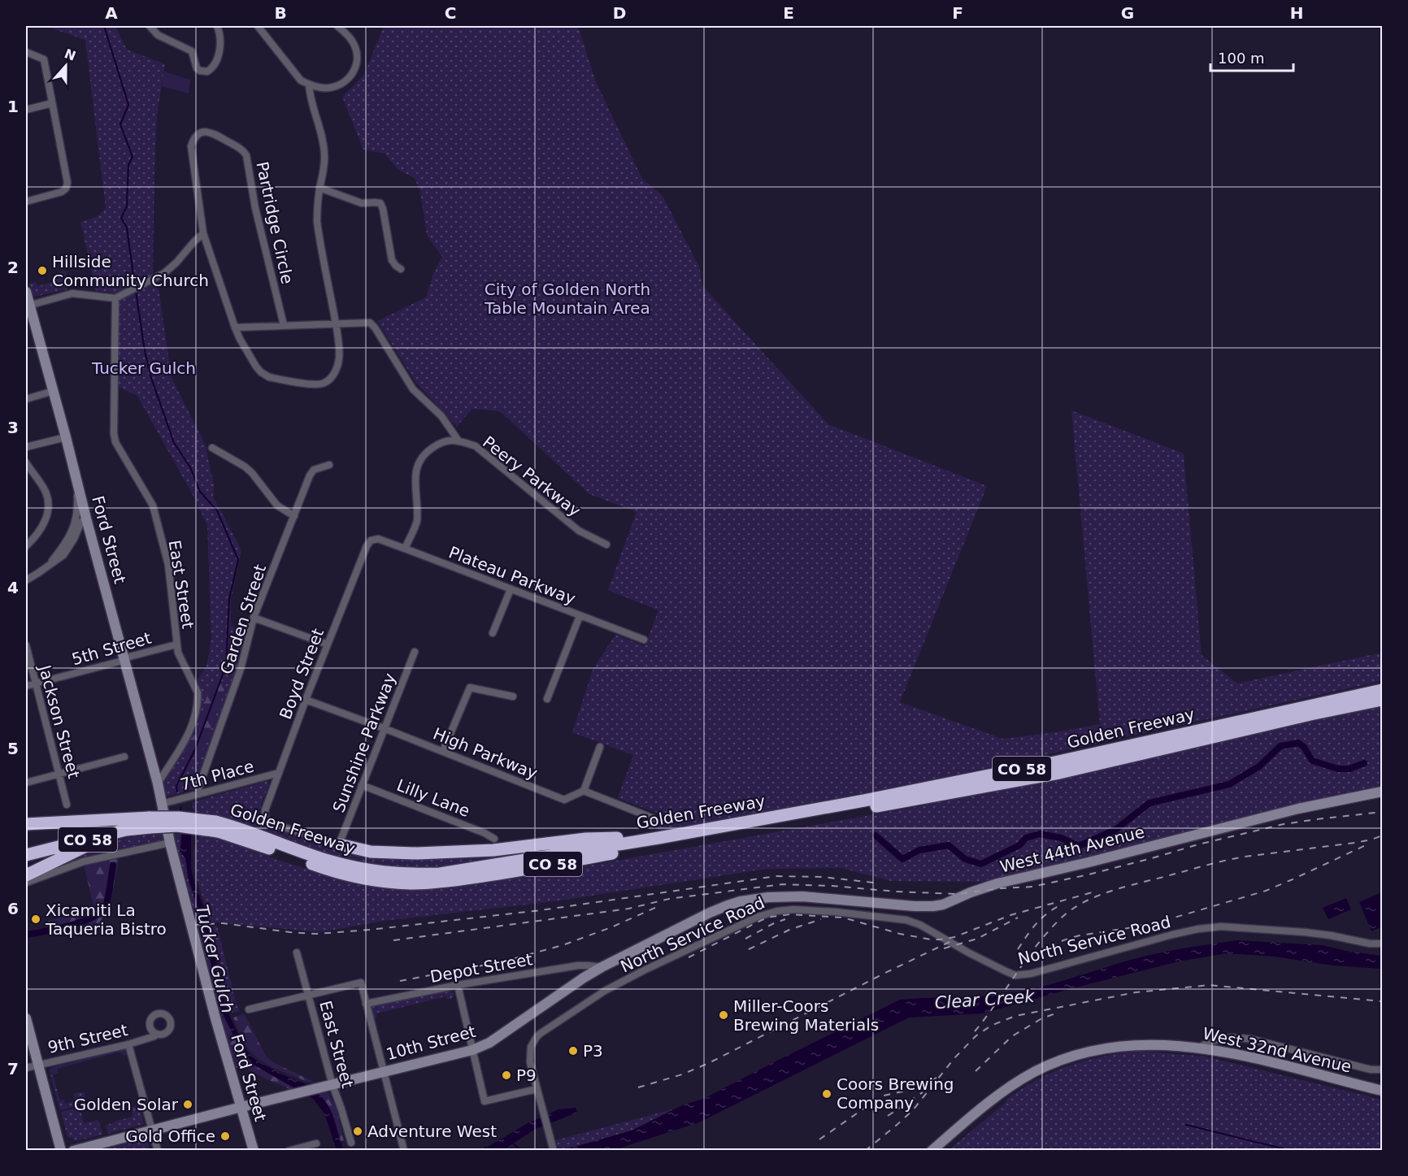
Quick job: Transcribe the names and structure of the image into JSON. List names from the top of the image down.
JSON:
{
  "streets": {
    "highway": ["Golden Freeway", "CO 58"],
    "street": [
      "Partridge Circle",
      "Peery Parkway",
      "Ford Street",
      "Plateau Parkway",
      "East Street",
      "Garden Street",
      "5th Street",
      "Boyd Street",
      "Jackson Street",
      "Sunshine Parkway",
      "High Parkway",
      "7th Place",
      "Lilly Lane",
      "West 44th Avenue",
      "North Service Road",
      "Depot Street",
      "9th Street",
      "10th Street",
      "West 32nd Avenue"
    ]
  },
  "crossings": [
    ["Peery Parkway", "Plateau Parkway"],
    ["Ford Street", "East Street"],
    ["Ford Street", "5th Street"],
    ["Ford Street", "7th Place"],
    ["Ford Street", "10th Street"],
    ["Plateau Parkway", "Boyd Street"],
    ["East Street", "5th Street"],
    ["East Street", "10th Street"],
    ["Garden Street", "7th Place"],
    ["5th Street", "Jackson Street"],
    ["Boyd Street", "Sunshine Parkway"],
    ["Boyd Street", "High Parkway"],
    ["Boyd Street", "7th Place"],
    ["Sunshine Parkway", "High Parkway"],
    ["Sunshine Parkway", "Lilly Lane"],
    ["West 44th Avenue", "10th Street"],
    ["Depot Street", "10th Street"]
  ],
  "water": ["Tucker Gulch", "Clear Creek"],
  "parks": ["City of Golden North Table Mountain Area", "Tucker Gulch"],
  "places": [
    "Hillside Community Church",
    "Xicamiti La Taqueria Bistro",
    "Miller-Coors Brewing Materials",
    "P3",
    "P9",
    "Coors Brewing Company",
    "Golden Solar",
    "Adventure West",
    "Gold Office"
  ],
  "scale_bar": "100 m",
  "north": "top",
  "grid": {
    "columns": [
      "A",
      "B",
      "C",
      "D",
      "E",
      "F",
      "G",
      "H"
    ],
    "rows": [
      "1",
      "2",
      "3",
      "4",
      "5",
      "6",
      "7"
    ]
  }
}
